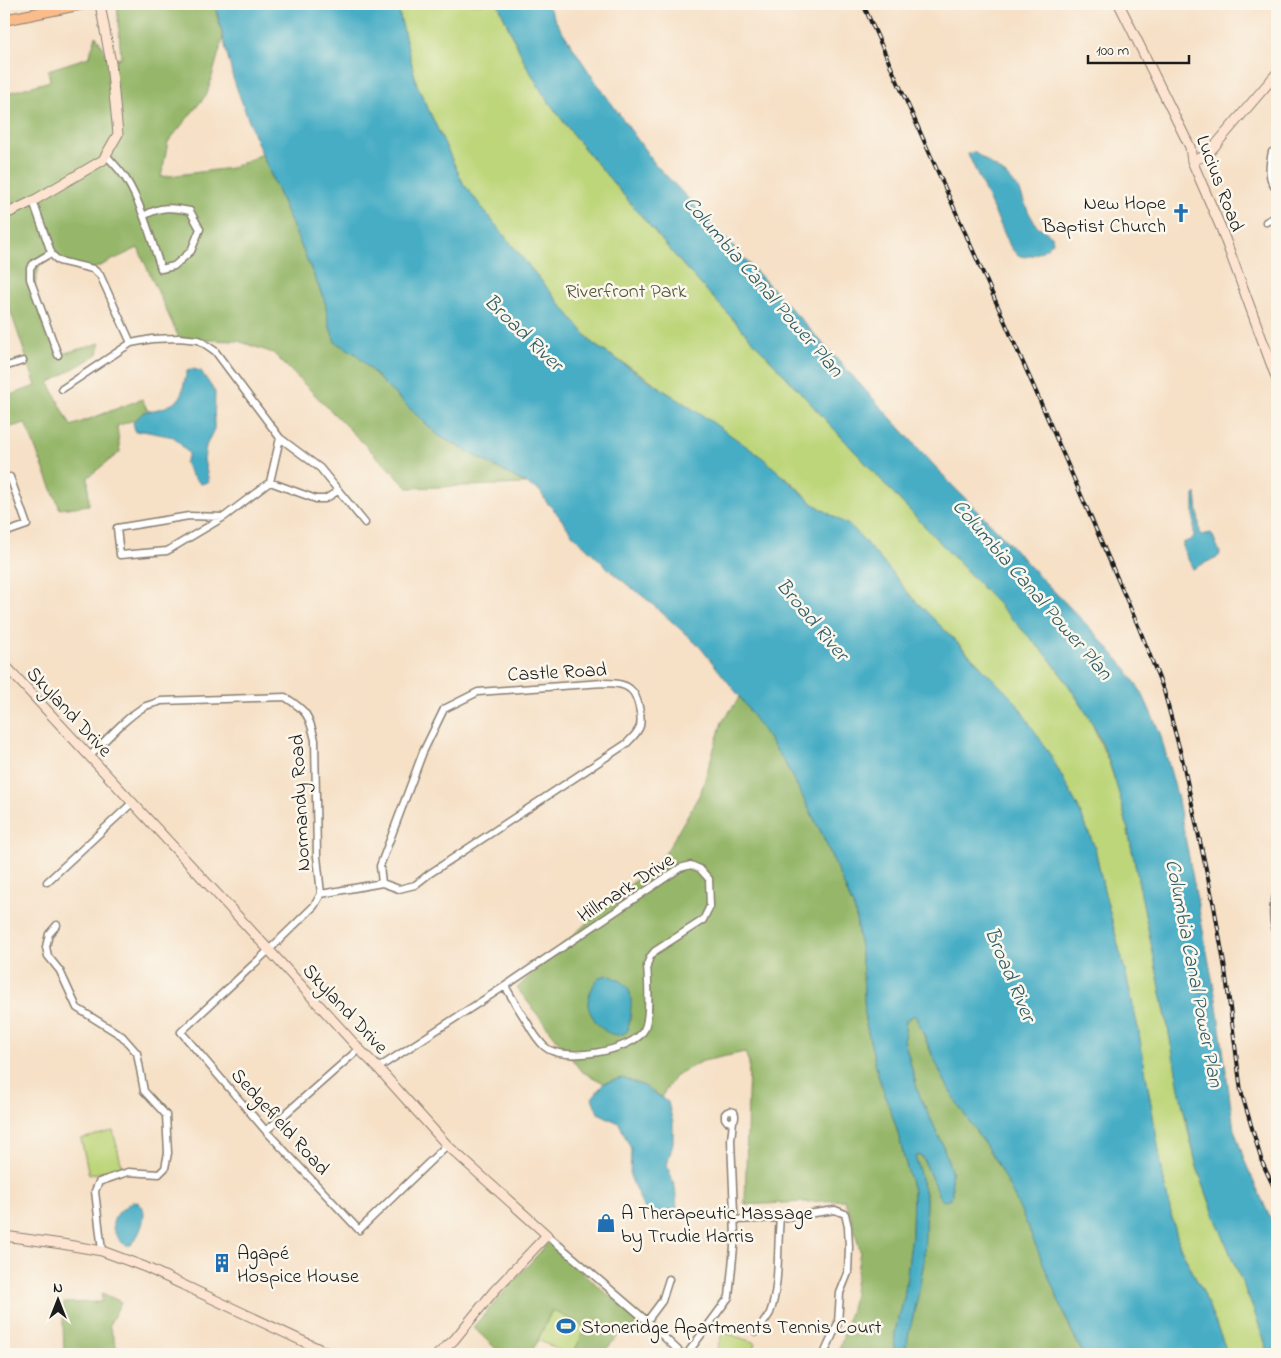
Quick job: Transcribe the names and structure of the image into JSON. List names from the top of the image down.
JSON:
{
  "streets": {
    "street": [
      "Lucius Road",
      "Castle Road",
      "Skyland Drive",
      "Normandy Road",
      "Hillmark Drive",
      "Sedgefield Road"
    ]
  },
  "crossings": [
    ["Castle Road", "Normandy Road"],
    ["Skyland Drive", "Normandy Road"],
    ["Skyland Drive", "Hillmark Drive"],
    ["Skyland Drive", "Sedgefield Road"]
  ],
  "water": ["Columbia Canal Power Plan", "Broad River"],
  "parks": ["Riverfront Park"],
  "places": {
    "church": ["New Hope Baptist Church"],
    "shop": ["A Therapeutic Massage by Trudie Harris"],
    "building": ["Agapé Hospice House"],
    "sports": ["Stoneridge Apartments Tennis Court"]
  },
  "scale_bar": "100 m",
  "north": "top"
}
